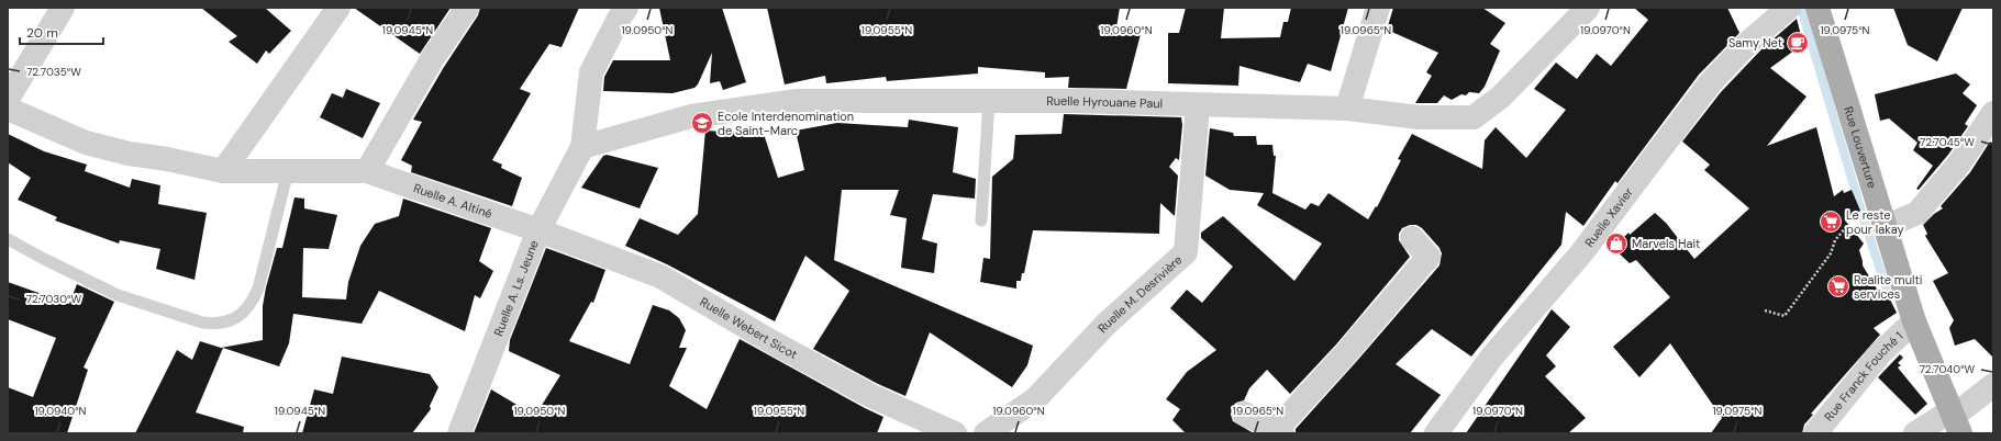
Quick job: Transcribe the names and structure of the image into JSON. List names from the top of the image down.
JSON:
{
  "streets": {
    "main road": ["Rue Louverture"],
    "street": [
      "Ruelle Hyrouane Paul",
      "Ruelle A. Altiné",
      "Ruelle Xavier",
      "Ruelle A. Ls. Jeune",
      "Ruelle M. Desrivière",
      "Ruelle Webert Sicot",
      "Rue Franck Fouché 1"
    ]
  },
  "crossings": [
    ["Ruelle Hyrouane Paul", "Ruelle A. Ls. Jeune"],
    ["Ruelle Hyrouane Paul", "Ruelle M. Desrivière"],
    ["Rue Louverture", "Rue Franck Fouché 1"],
    ["Ruelle A. Altiné", "Ruelle A. Ls. Jeune"],
    ["Ruelle A. Altiné", "Ruelle Webert Sicot"],
    ["Ruelle A. Ls. Jeune", "Ruelle Webert Sicot"]
  ],
  "places": {
    "cafe": ["Samy Net"],
    "school or university": ["Ecole Interdenomination de Saint-Marc"],
    "supermarket": ["Le reste pour lakay", "Realite multi services"],
    "shop": ["Marvels Hait"]
  },
  "scale_bar": "20 m",
  "coordinates": [
    "19.0945°N",
    "19.0950°N",
    "19.0955°N",
    "19.0960°N",
    "19.0965°N",
    "19.0970°N",
    "19.0975°N",
    "72.7035°W",
    "72.7045°W",
    "72.7030°W",
    "72.7040°W",
    "19.0940°N"
  ]
}
